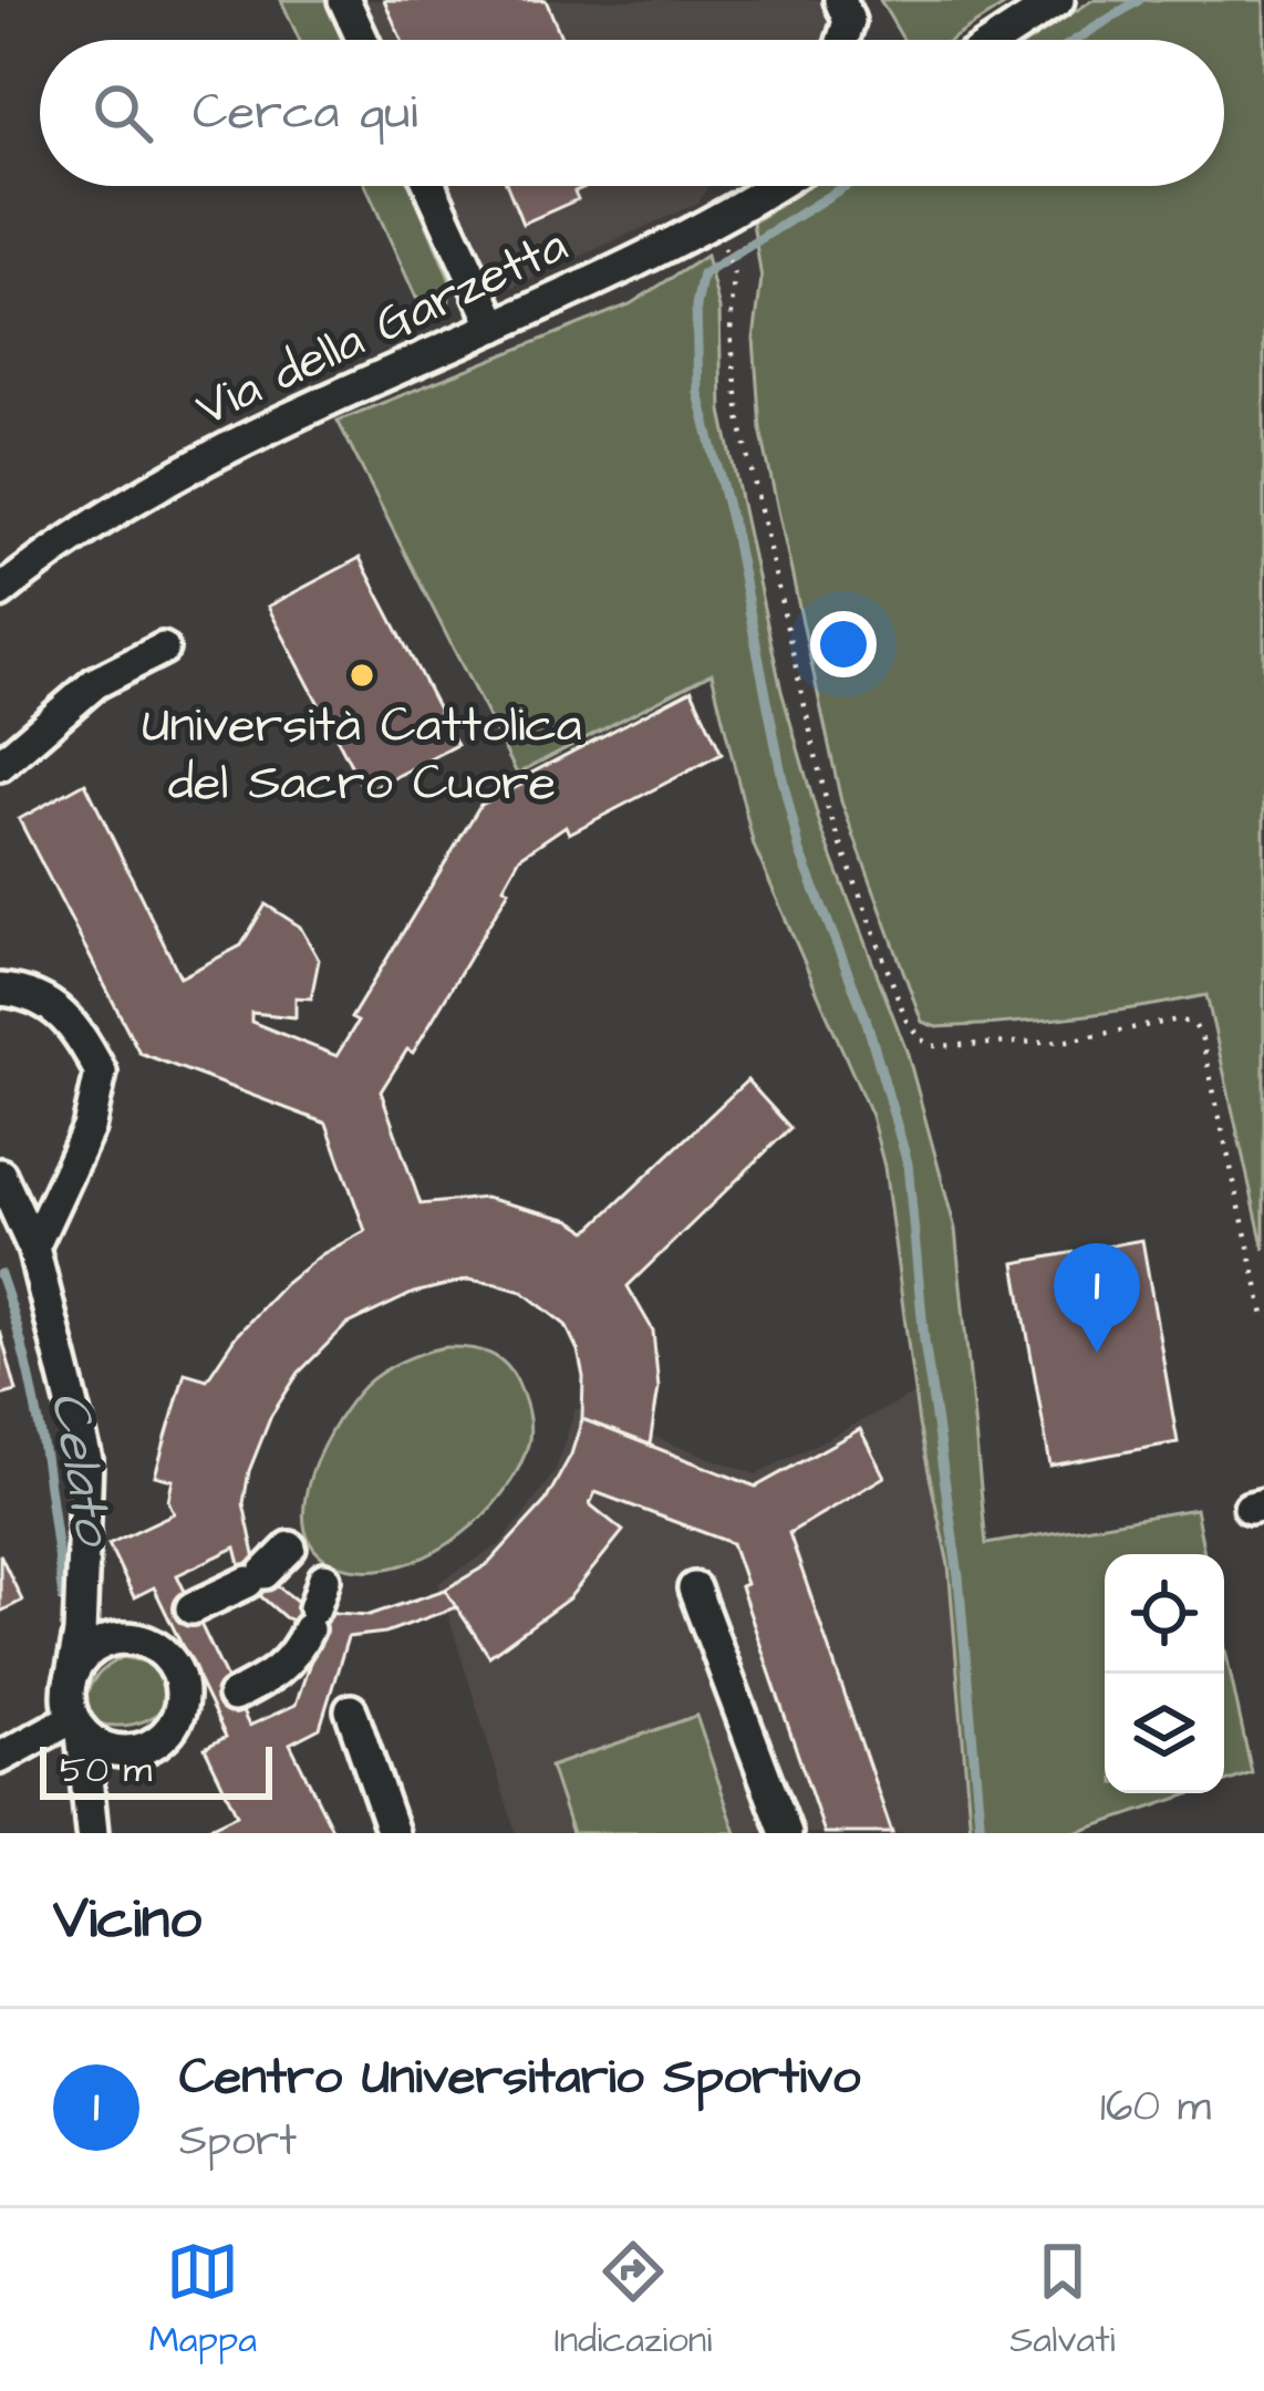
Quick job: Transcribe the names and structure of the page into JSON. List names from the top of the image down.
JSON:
{
  "streets": {
    "street": ["Via della Garzetta"]
  },
  "water": ["Celato"],
  "places": ["Università Cattolica del Sacro Cuore"],
  "scale_bar": "50 m",
  "page": {
    "search": "Cerca qui",
    "pins": "1",
    "scale": "50 m",
    "heading": "Vicino",
    "list": [
      {
        "mark": "1",
        "name": "Centro Universitario Sportivo",
        "note": "Sport",
        "value": "160 m"
      }
    ],
    "nav": ["Mappa", "Indicazioni", "Salvati"]
  }
}
